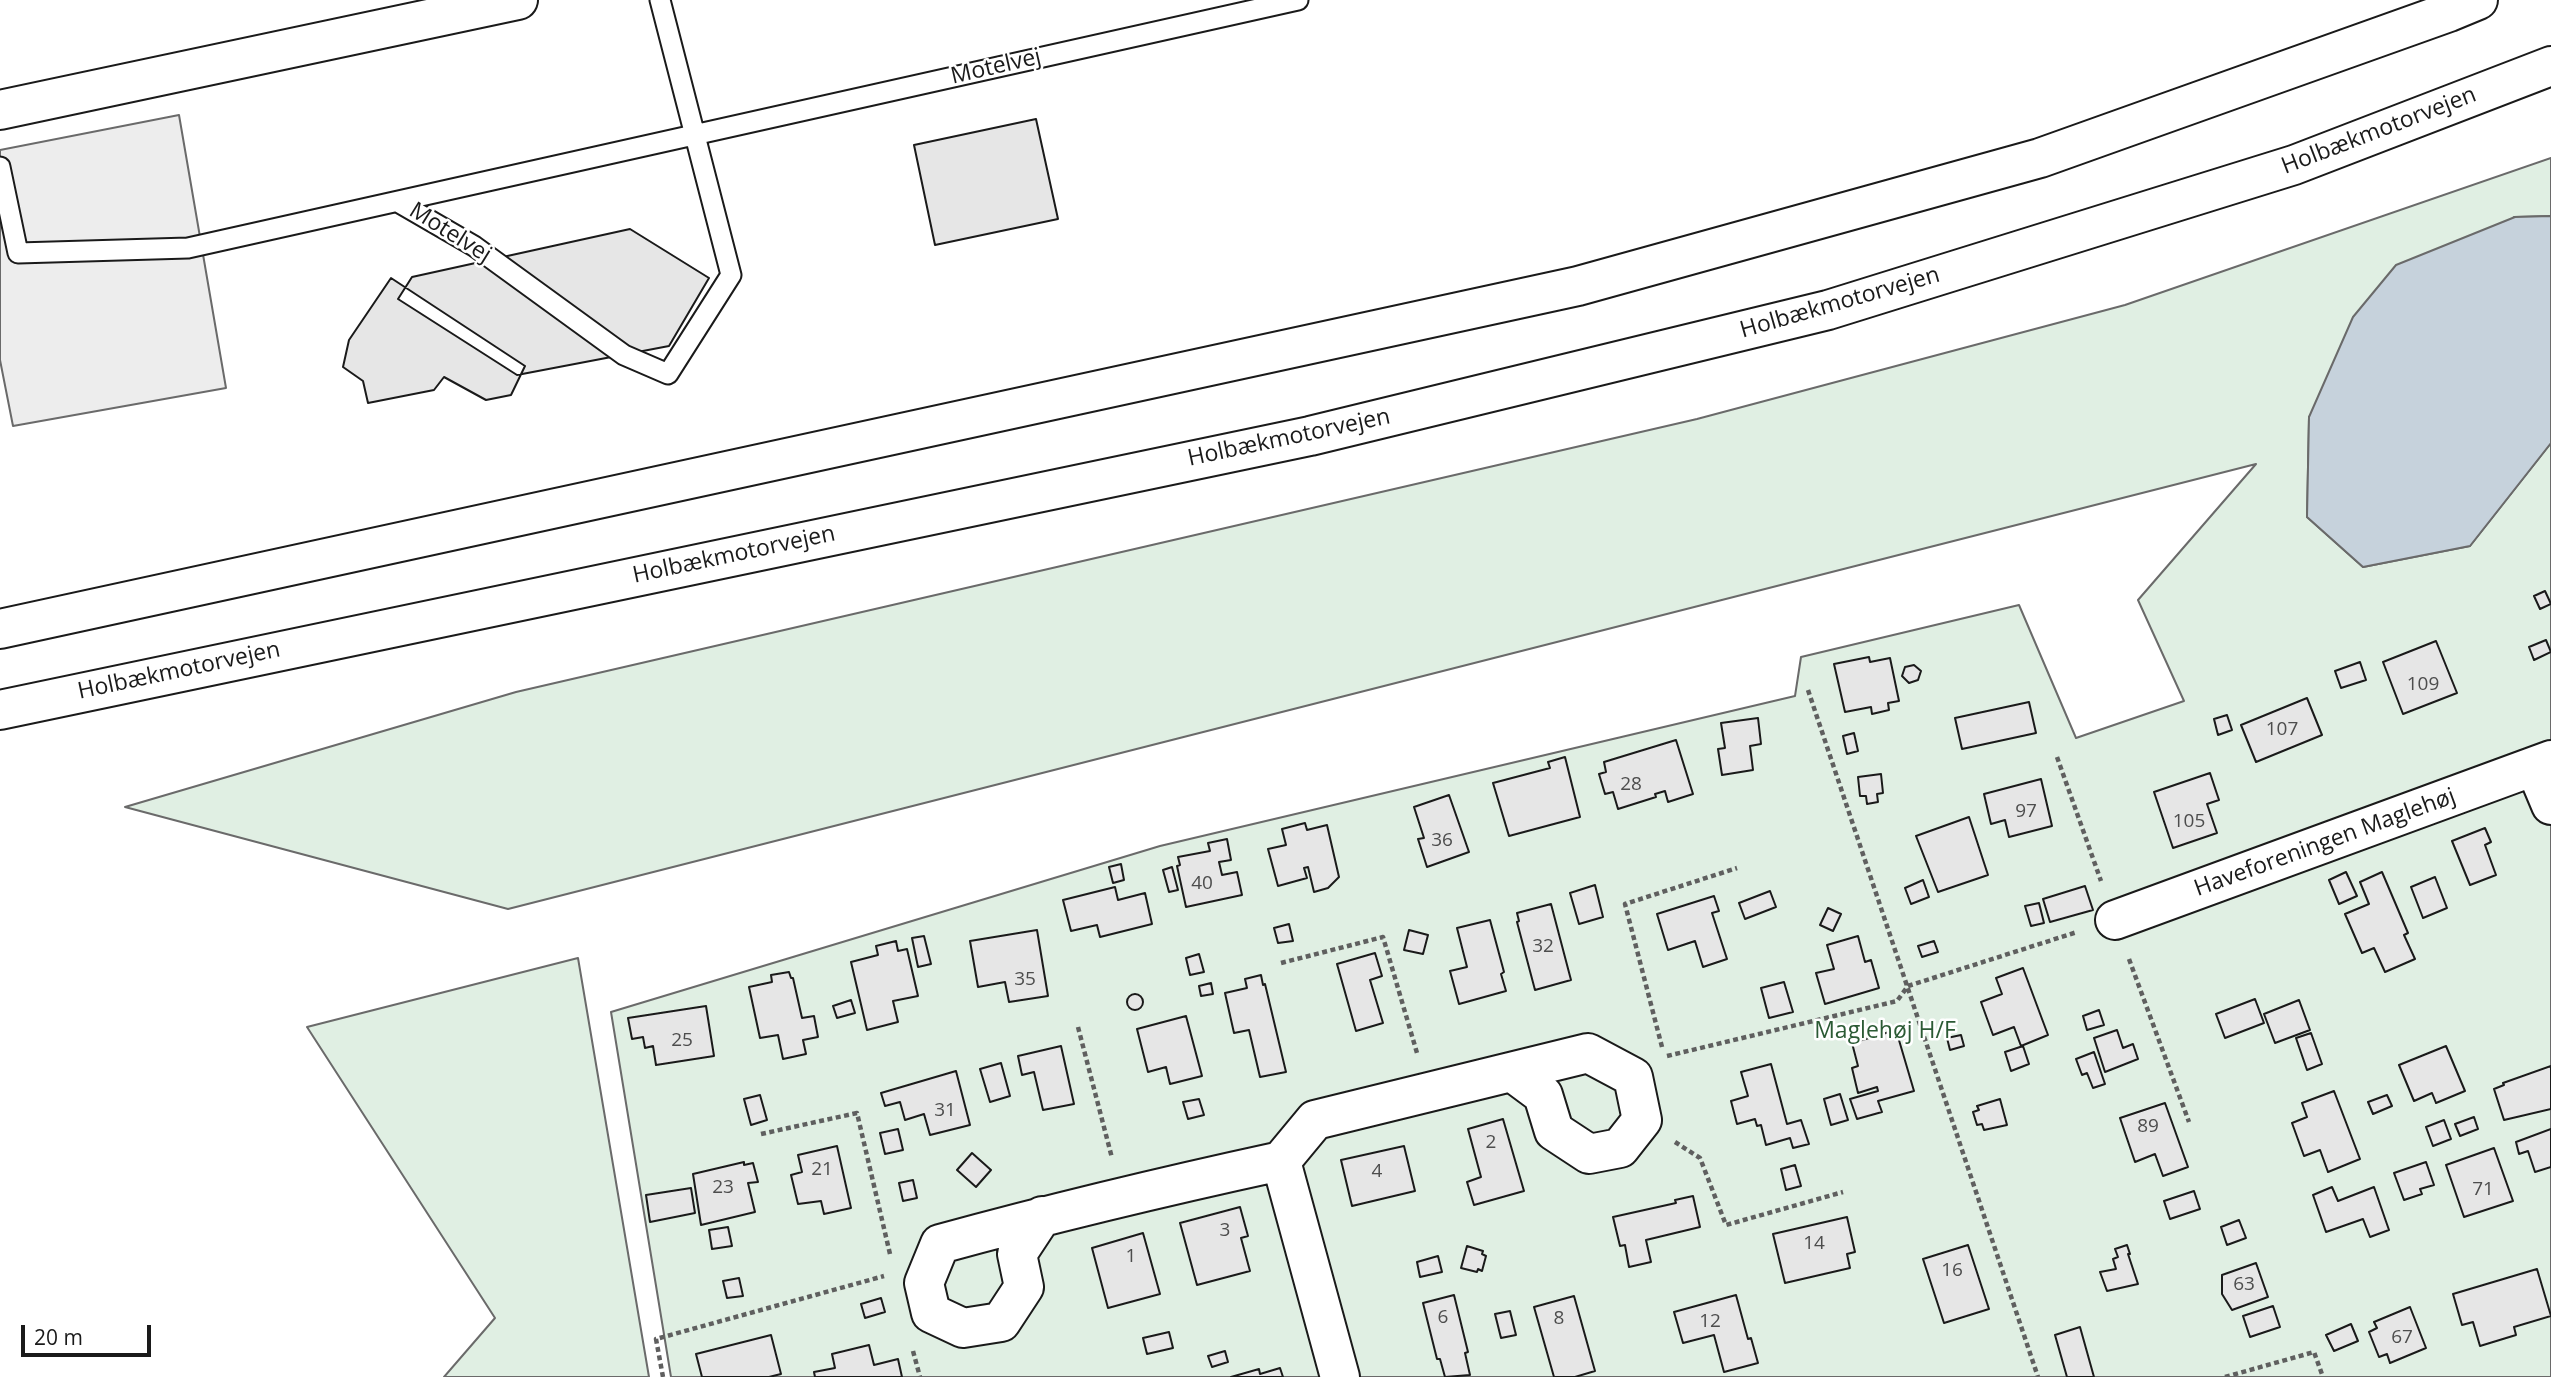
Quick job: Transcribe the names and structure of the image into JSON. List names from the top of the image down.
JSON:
{
  "streets": {
    "main road": ["Holbækmotorvejen", "Haveforeningen Maglehøj"],
    "lane": ["Motelvej"]
  },
  "parks": ["Maglehøj H/F"],
  "house_numbers": [
    "109",
    "107",
    "28",
    "97",
    "105",
    "36",
    "40",
    "32",
    "35",
    "25",
    "31",
    "89",
    "2",
    "21",
    "4",
    "23",
    "71",
    "3",
    "14",
    "1",
    "16",
    "63",
    "6",
    "8",
    "12",
    "67"
  ],
  "scale_bar": "20 m"
}
